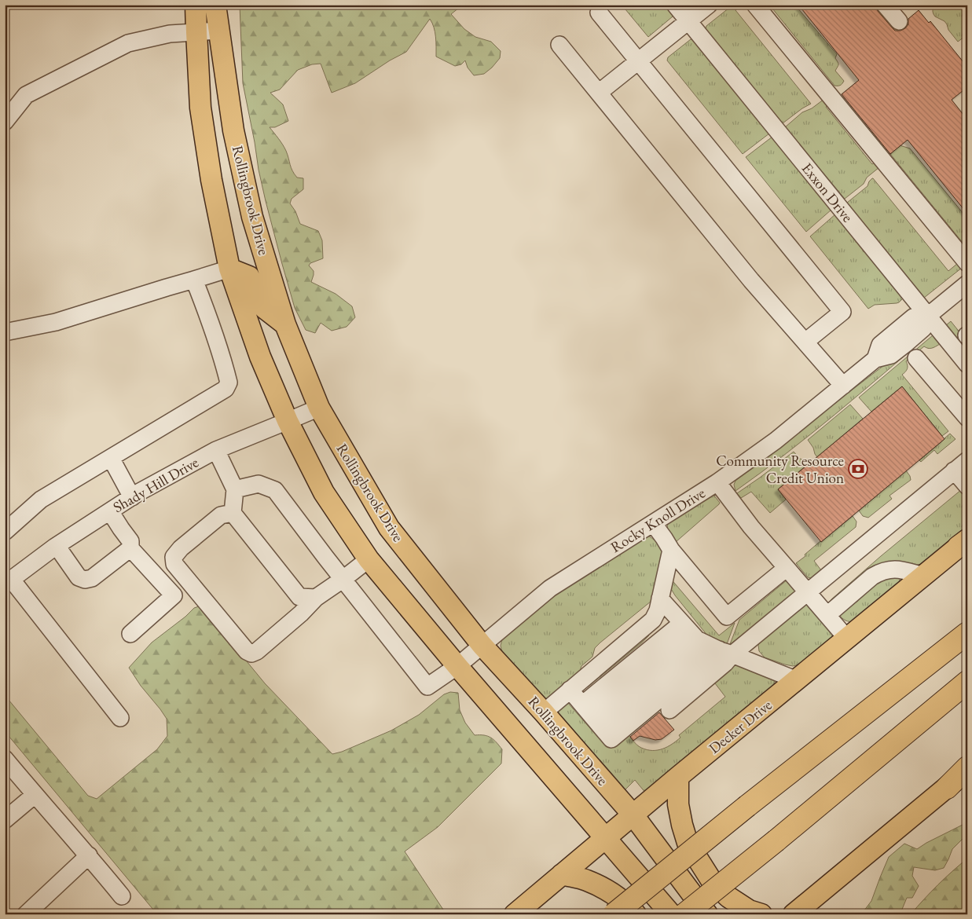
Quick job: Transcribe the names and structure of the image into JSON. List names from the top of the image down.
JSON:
{
  "streets": {
    "main road": ["Rollingbrook Drive", "Decker Drive"],
    "street": ["Exxon Drive", "Shady Hill Drive", "Rocky Knoll Drive"]
  },
  "crossings": [
    ["Exxon Drive", "Rocky Knoll Drive"],
    ["Rollingbrook Drive", "Shady Hill Drive"],
    ["Rollingbrook Drive", "Rocky Knoll Drive"],
    ["Rollingbrook Drive", "Decker Drive"]
  ],
  "places": {
    "bank": ["Community Resource Credit Union"]
  }
}
